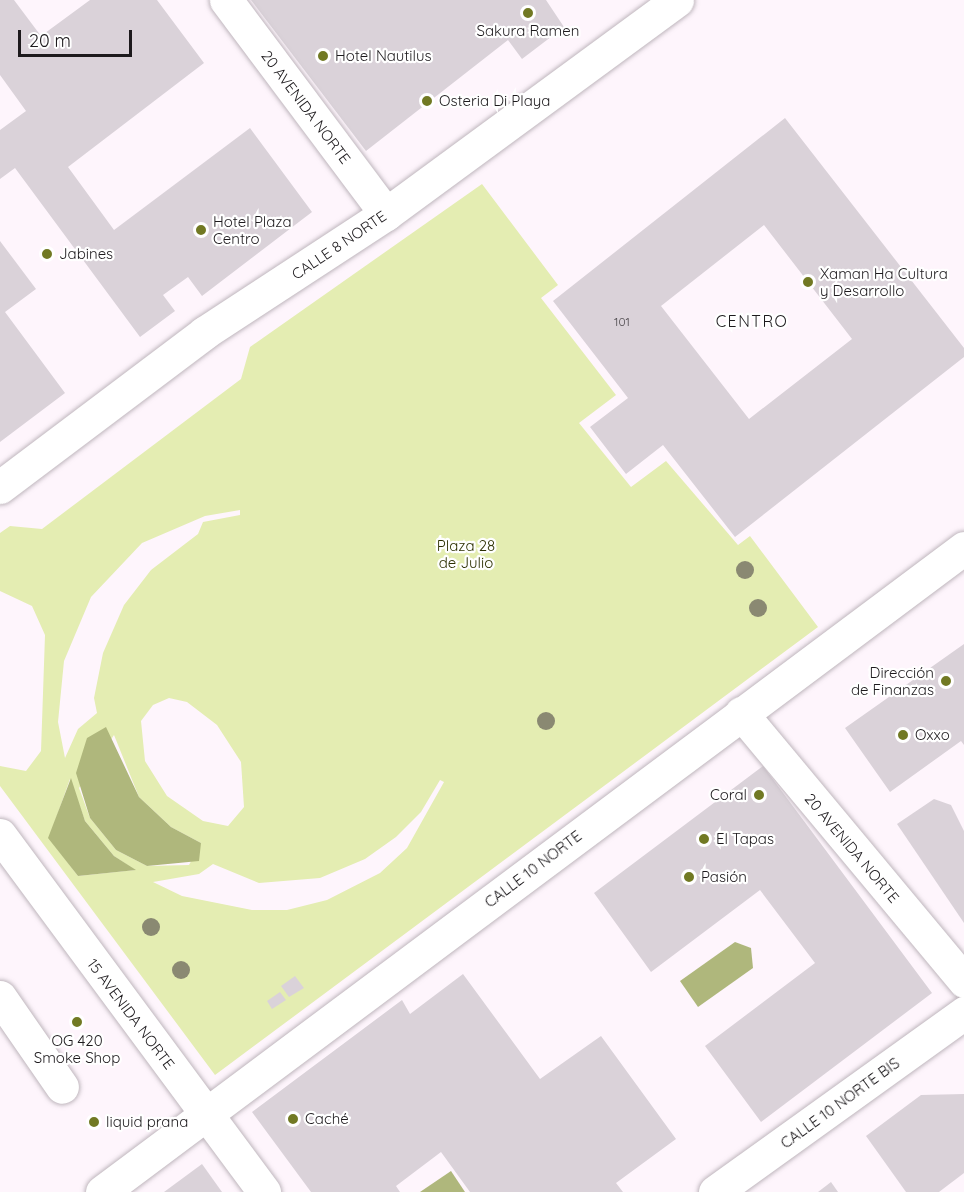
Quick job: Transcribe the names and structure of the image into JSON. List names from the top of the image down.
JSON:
{
  "streets": {
    "street": [
      "20 AVENIDA NORTE",
      "CALLE 8 NORTE",
      "CALLE 10 NORTE",
      "15 AVENIDA NORTE",
      "CALLE 10 NORTE BIS"
    ]
  },
  "crossings": [
    ["20 AVENIDA NORTE", "CALLE 8 NORTE"],
    ["20 AVENIDA NORTE", "CALLE 10 NORTE"],
    ["CALLE 10 NORTE", "15 AVENIDA NORTE"]
  ],
  "districts": ["CENTRO"],
  "parks": ["Plaza 28 de Julio"],
  "places": [
    "Sakura Ramen",
    "Hotel Nautilus",
    "Osteria Di Playa",
    "Hotel Plaza Centro",
    "Jabines",
    "Xaman Ha Cultura y Desarrollo",
    "Dirección de Finanzas",
    "Oxxo",
    "Coral",
    "El Tapas",
    "Pasión",
    "OG 420 Smoke Shop",
    "Caché",
    "liquid prana"
  ],
  "house_numbers": ["101"],
  "scale_bar": "20 m"
}
